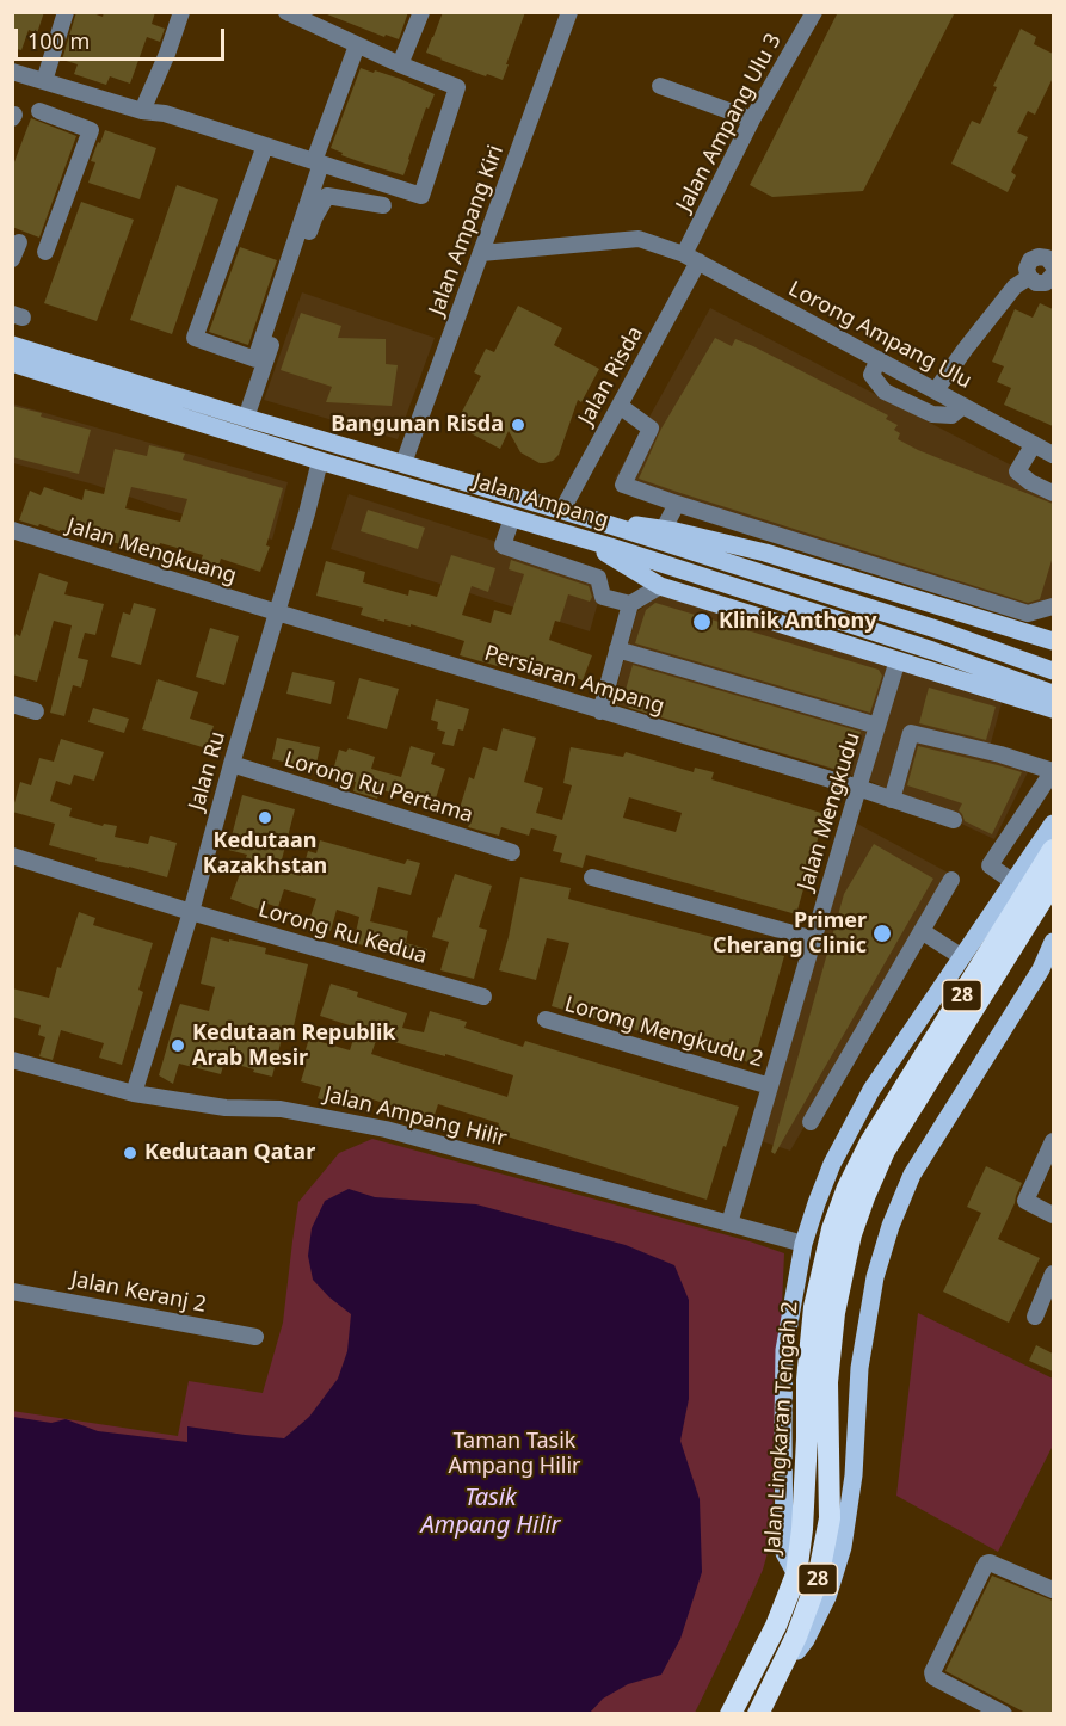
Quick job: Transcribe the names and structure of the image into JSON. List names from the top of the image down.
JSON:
{
  "streets": {
    "highway": ["28", "Jalan Lingkaran Tengah 2"],
    "main road": ["Jalan Ampang"],
    "street": [
      "Jalan Ampang Ulu 3",
      "Jalan Ampang Kiri",
      "Lorong Ampang Ulu",
      "Jalan Risda",
      "Jalan Mengkuang",
      "Persiaran Ampang",
      "Jalan Ru",
      "Lorong Ru Pertama",
      "Jalan Mengkudu",
      "Lorong Ru Kedua",
      "Lorong Mengkudu 2",
      "Jalan Ampang Hilir",
      "Jalan Keranj 2"
    ]
  },
  "crossings": [
    ["Jalan Ampang Ulu 3", "Lorong Ampang Ulu"],
    ["Jalan Ampang Ulu 3", "Jalan Risda"],
    ["Jalan Ampang Kiri", "Lorong Ampang Ulu"],
    ["Jalan Ampang Kiri", "Jalan Ampang"],
    ["Lorong Ampang Ulu", "Jalan Risda"],
    ["Jalan Risda", "Jalan Ampang"],
    ["Jalan Ampang", "Jalan Ru"],
    ["Jalan Mengkuang", "Persiaran Ampang"],
    ["Jalan Mengkuang", "Jalan Ru"],
    ["Persiaran Ampang", "Jalan Ru"],
    ["Persiaran Ampang", "Jalan Mengkudu"],
    ["Jalan Ru", "Lorong Ru Pertama"],
    ["Jalan Ru", "Lorong Ru Kedua"],
    ["Jalan Ru", "Jalan Ampang Hilir"],
    ["Jalan Mengkudu", "Lorong Mengkudu 2"],
    ["Jalan Mengkudu", "Jalan Ampang Hilir"]
  ],
  "water": ["Tasik Ampang Hilir"],
  "parks": ["Taman Tasik Ampang Hilir"],
  "places": [
    "Bangunan Risda",
    "Klinik Anthony",
    "Kedutaan Kazakhstan",
    "Primer Cherang Clinic",
    "Kedutaan Republik Arab Mesir",
    "Kedutaan Qatar"
  ],
  "scale_bar": "100 m"
}
